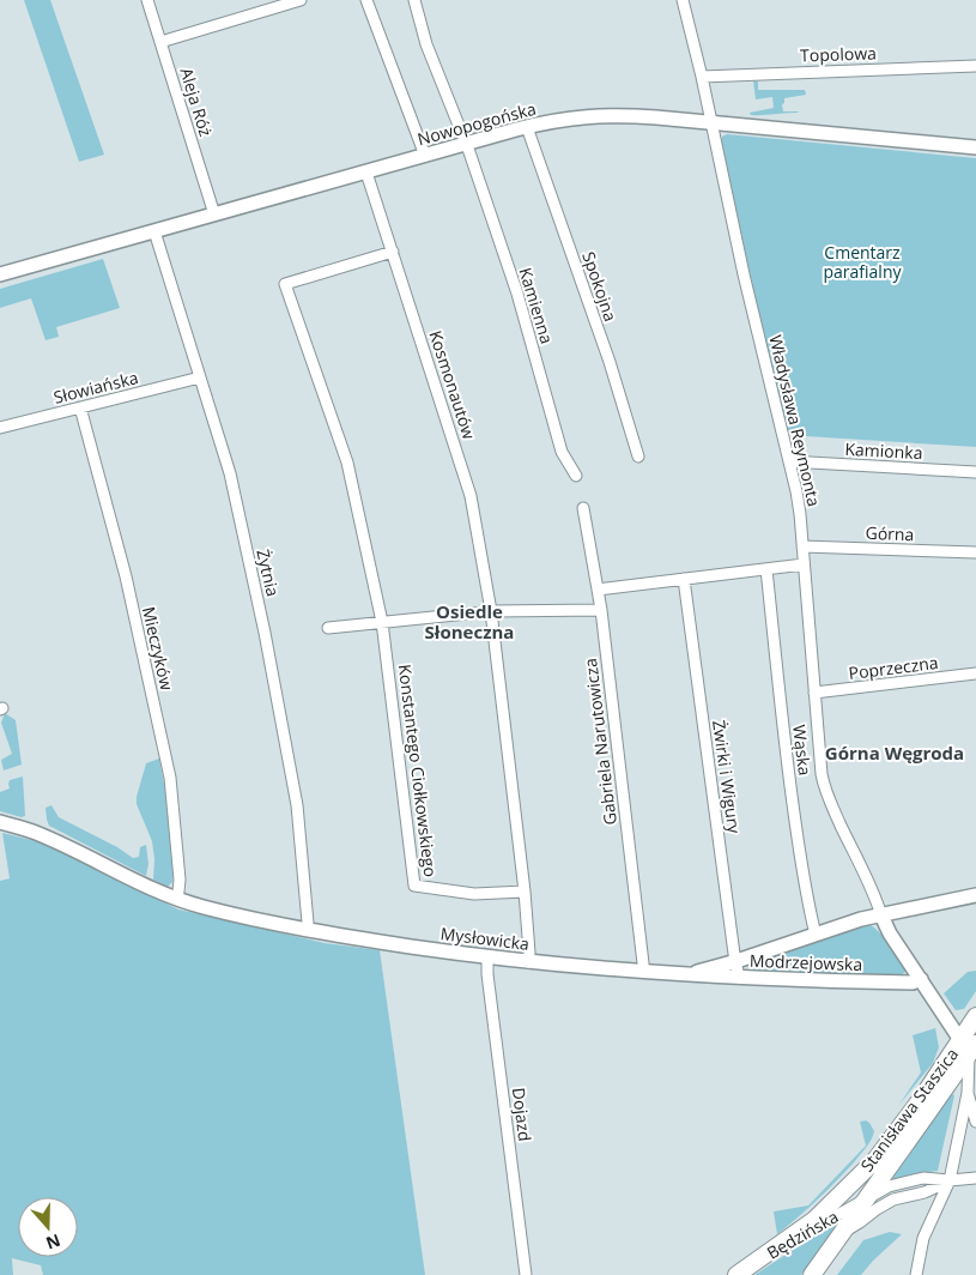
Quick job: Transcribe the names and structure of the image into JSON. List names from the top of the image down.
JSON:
{
  "streets": {
    "main road": ["Stanisława Staszica", "Będzińska"],
    "street": [
      "Topolowa",
      "Aleja Róż",
      "Nowopogońska",
      "Spokojna",
      "Kamienna",
      "Kosmonautów",
      "Słowiańska",
      "Władysława Reymonta",
      "Kamionka",
      "Górna",
      "Żytnia",
      "Mieczyków",
      "Poprzeczna",
      "Gabriela Narutowicza",
      "Wąska",
      "Konstantego Ciołkowskiego",
      "Żwirki i Wigury",
      "Mysłowicka",
      "Modrzejowska",
      "Dojazd"
    ]
  },
  "crossings": [
    ["Topolowa", "Władysława Reymonta"],
    ["Aleja Róż", "Nowopogońska"],
    ["Nowopogońska", "Spokojna"],
    ["Nowopogońska", "Kamienna"],
    ["Nowopogońska", "Kosmonautów"],
    ["Nowopogońska", "Władysława Reymonta"],
    ["Nowopogońska", "Żytnia"],
    ["Kosmonautów", "Konstantego Ciołkowskiego"],
    ["Kosmonautów", "Mysłowicka"],
    ["Słowiańska", "Żytnia"],
    ["Słowiańska", "Mieczyków"],
    ["Władysława Reymonta", "Kamionka"],
    ["Władysława Reymonta", "Górna"],
    ["Władysława Reymonta", "Poprzeczna"],
    ["Władysława Reymonta", "Mysłowicka"],
    ["Żytnia", "Mysłowicka"],
    ["Mieczyków", "Mysłowicka"],
    ["Gabriela Narutowicza", "Mysłowicka"],
    ["Wąska", "Mysłowicka"],
    ["Żwirki i Wigury", "Mysłowicka"],
    ["Żwirki i Wigury", "Modrzejowska"],
    ["Mysłowicka", "Modrzejowska"],
    ["Mysłowicka", "Dojazd"],
    ["Stanisława Staszica", "Będzińska"]
  ],
  "districts": ["Osiedle Słoneczna", "Górna Węgroda"],
  "parks": ["Cmentarz parafialny"],
  "north": "bottom"
}
